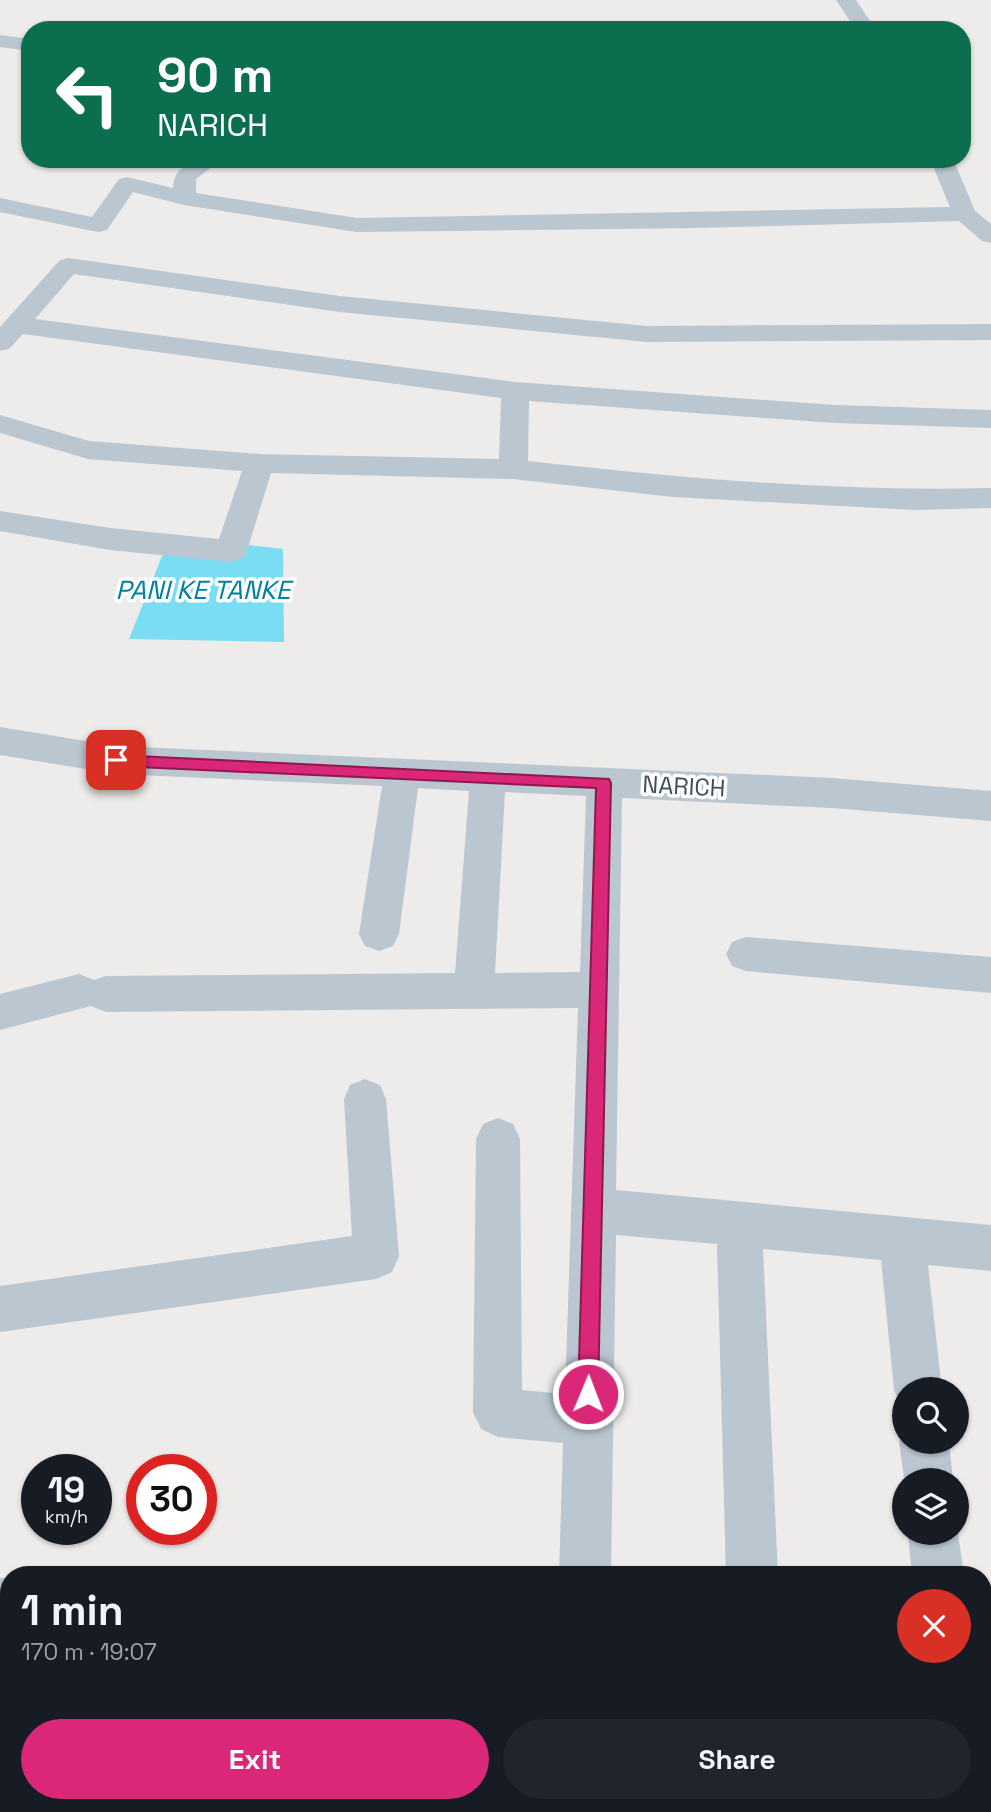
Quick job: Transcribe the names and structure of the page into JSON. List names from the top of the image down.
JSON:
{
  "streets": {
    "street": ["NARICH"]
  },
  "water": ["PANI KE TANKE"],
  "page": {
    "turn": ["90 m", "NARICH"],
    "speed": "19 km/h",
    "limit": "30",
    "heading": ["1 min", "170 m · 19:07"],
    "buttons": ["Exit", "Share"]
  }
}
